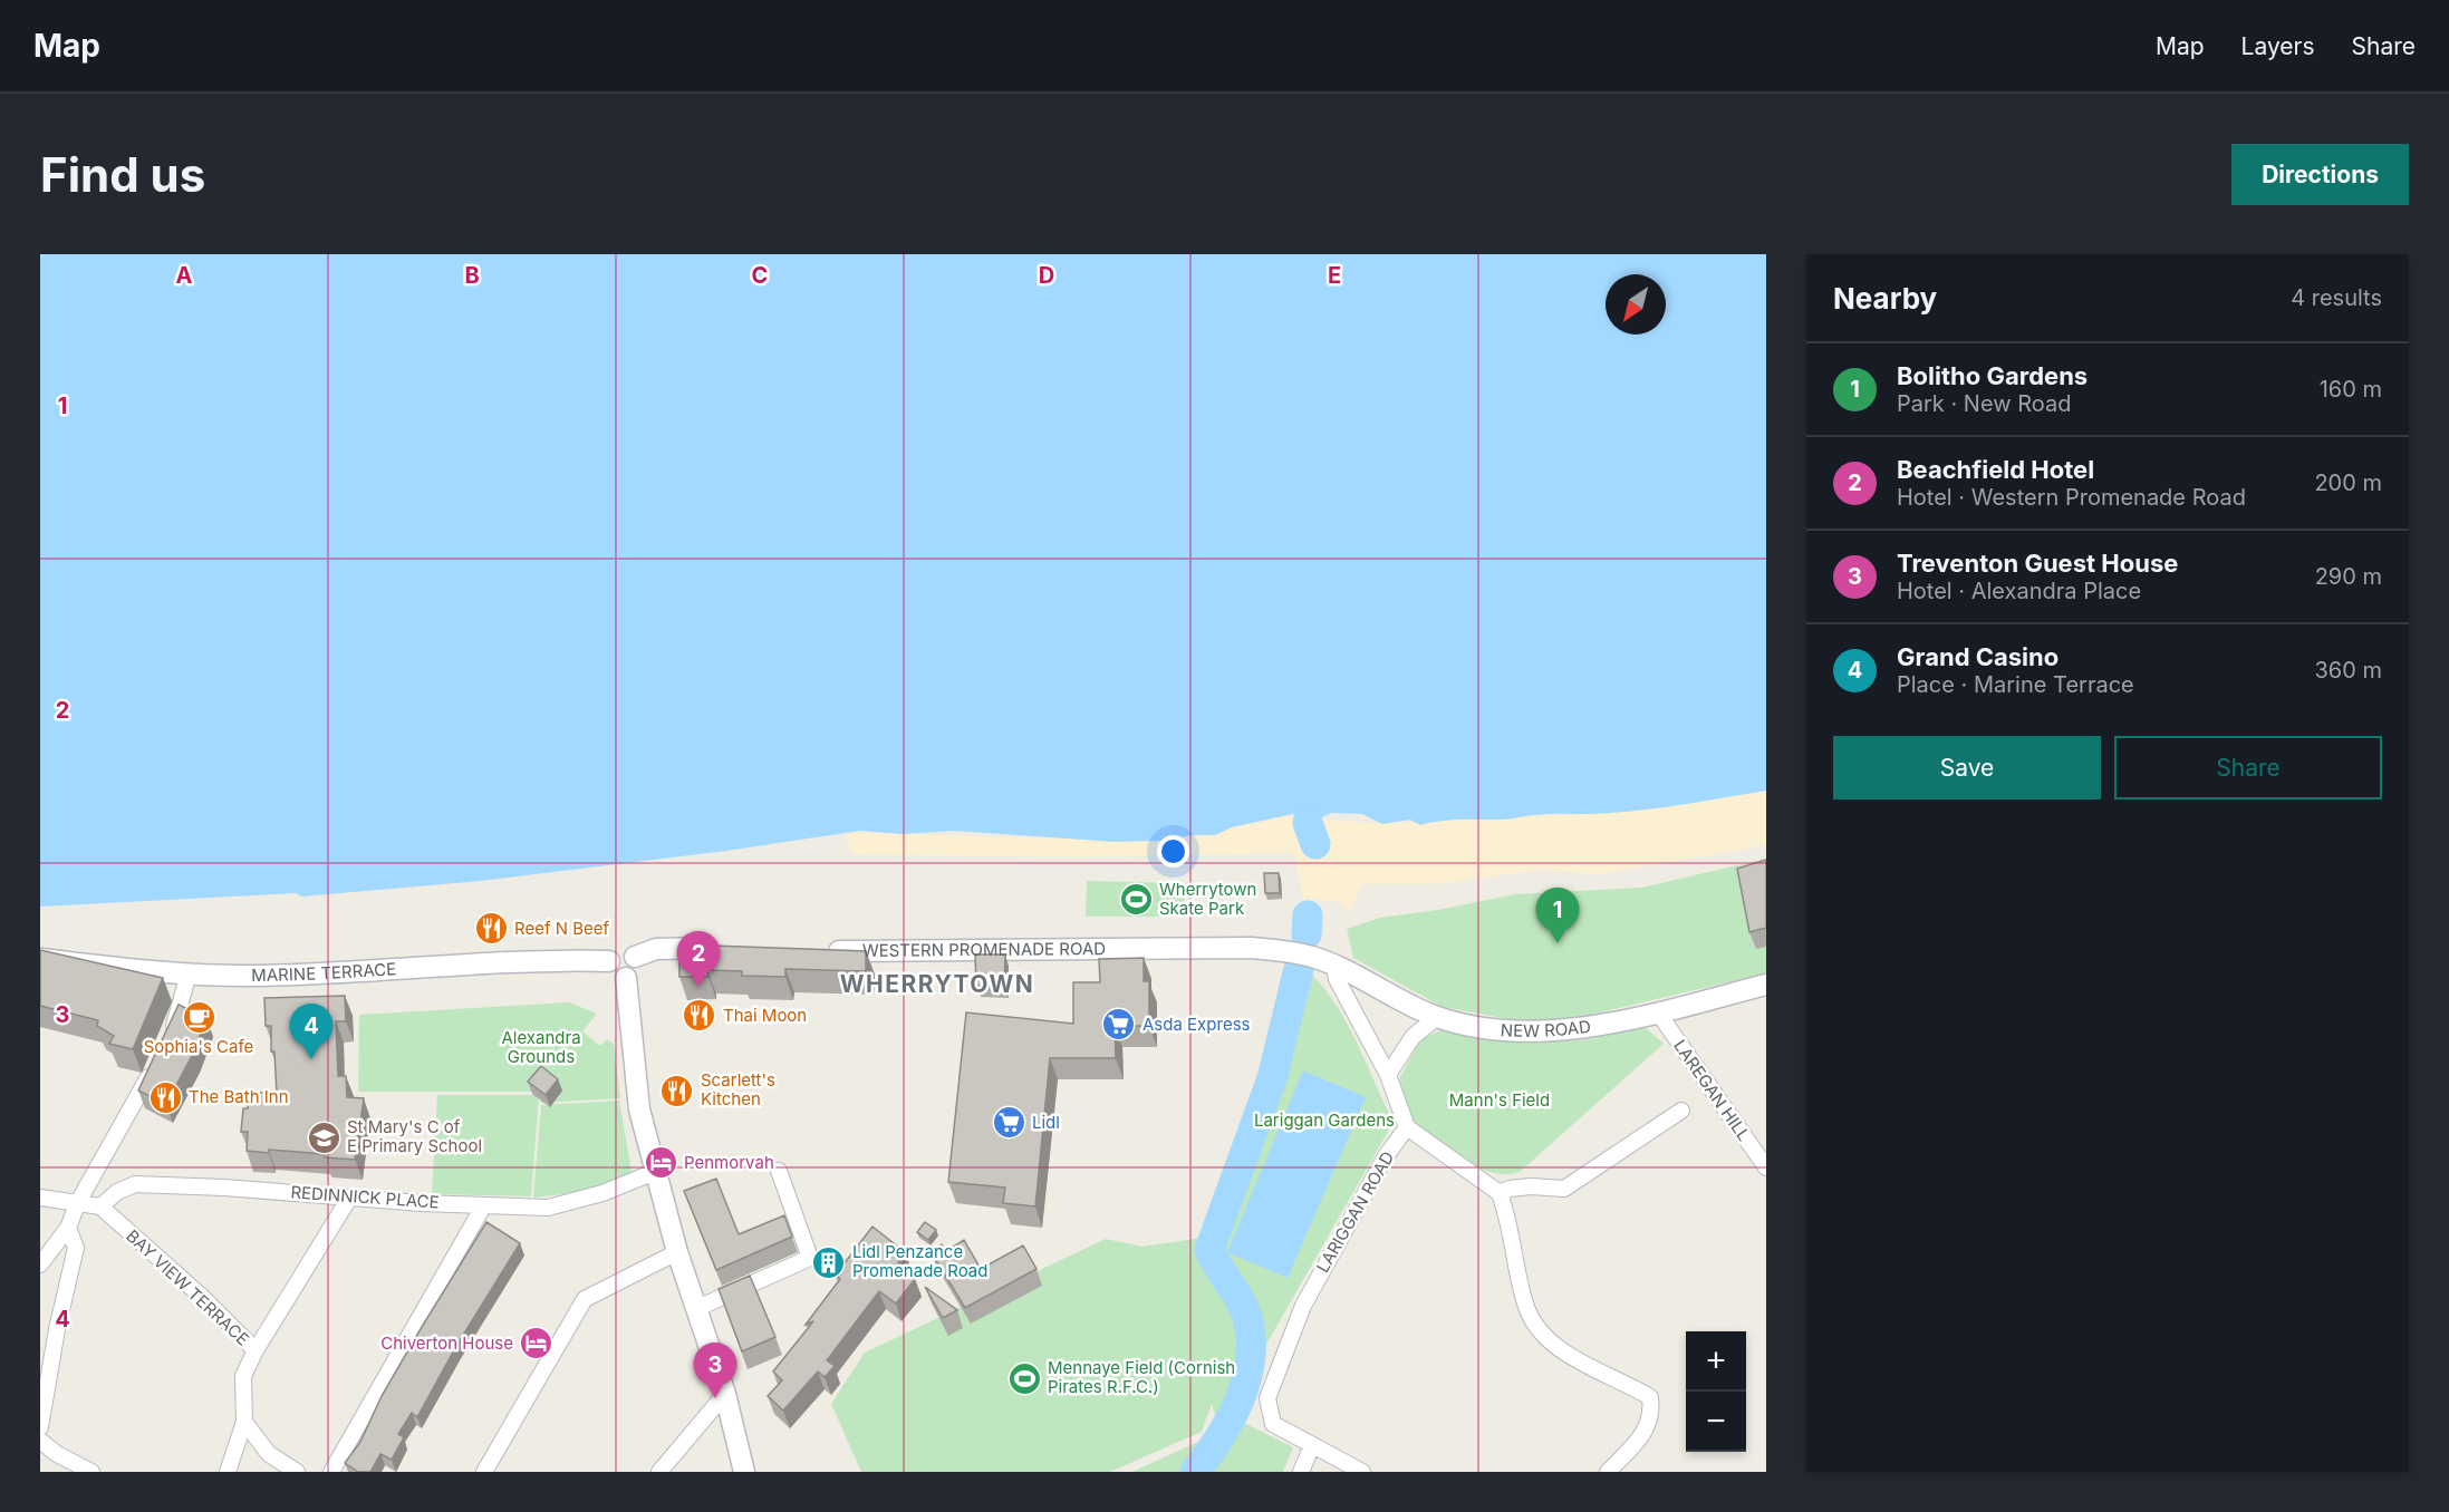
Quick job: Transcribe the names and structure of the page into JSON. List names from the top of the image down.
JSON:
{
  "streets": {
    "street": [
      "WESTERN PROMENADE ROAD",
      "MARINE TERRACE",
      "NEW ROAD",
      "LAREGAN HILL",
      "REDINNICK PLACE",
      "LARIGGAN ROAD",
      "BAY VIEW TERRACE"
    ]
  },
  "crossings": [
    ["WESTERN PROMENADE ROAD", "NEW ROAD"],
    ["NEW ROAD", "LAREGAN HILL"],
    ["REDINNICK PLACE", "BAY VIEW TERRACE"]
  ],
  "districts": ["WHERRYTOWN"],
  "parks": ["Alexandra Grounds", "Mann's Field", "Lariggan Gardens"],
  "places": {
    "sports": ["Wherrytown Skate Park", "Mennaye Field (Cornish Pirates R.F.C.)"],
    "restaurant": [
      "Reef N Beef",
      "Thai Moon",
      "Scarlett's Kitchen",
      "The Bath Inn"
    ],
    "cafe": ["Sophia's Cafe"],
    "supermarket": ["Asda Express", "Lidl"],
    "school or university": ["St Mary's C of E Primary School"],
    "hotel": ["Penmorvah", "Chiverton House"],
    "building": ["Lidl Penzance Promenade Road"]
  },
  "north": "bottom left",
  "page": {
    "header": "Map",
    "nav": ["Map", "Layers", "Share"],
    "buttons": [
      "Directions",
      ["Save", "Share"]
    ],
    "title": "Find us",
    "heading": ["Nearby", "4 results"],
    "list": [
      {
        "mark": "1",
        "name": "Bolitho Gardens",
        "note": "Park · New Road",
        "value": "160 m"
      },
      {
        "mark": "2",
        "name": "Beachfield Hotel",
        "note": "Hotel · Western Promenade Road",
        "value": "200 m"
      },
      {
        "mark": "3",
        "name": "Treventon Guest House",
        "note": "Hotel · Alexandra Place",
        "value": "290 m"
      },
      {
        "mark": "4",
        "name": "Grand Casino",
        "note": "Place · Marine Terrace",
        "value": "360 m"
      }
    ],
    "pins": [
      "1",
      "2",
      "4",
      "3"
    ],
    "map_buttons": ["+", "−"]
  },
  "grid": {
    "columns": [
      "A",
      "B",
      "C",
      "D",
      "E"
    ],
    "rows": [
      "1",
      "2",
      "3",
      "4"
    ]
  }
}
